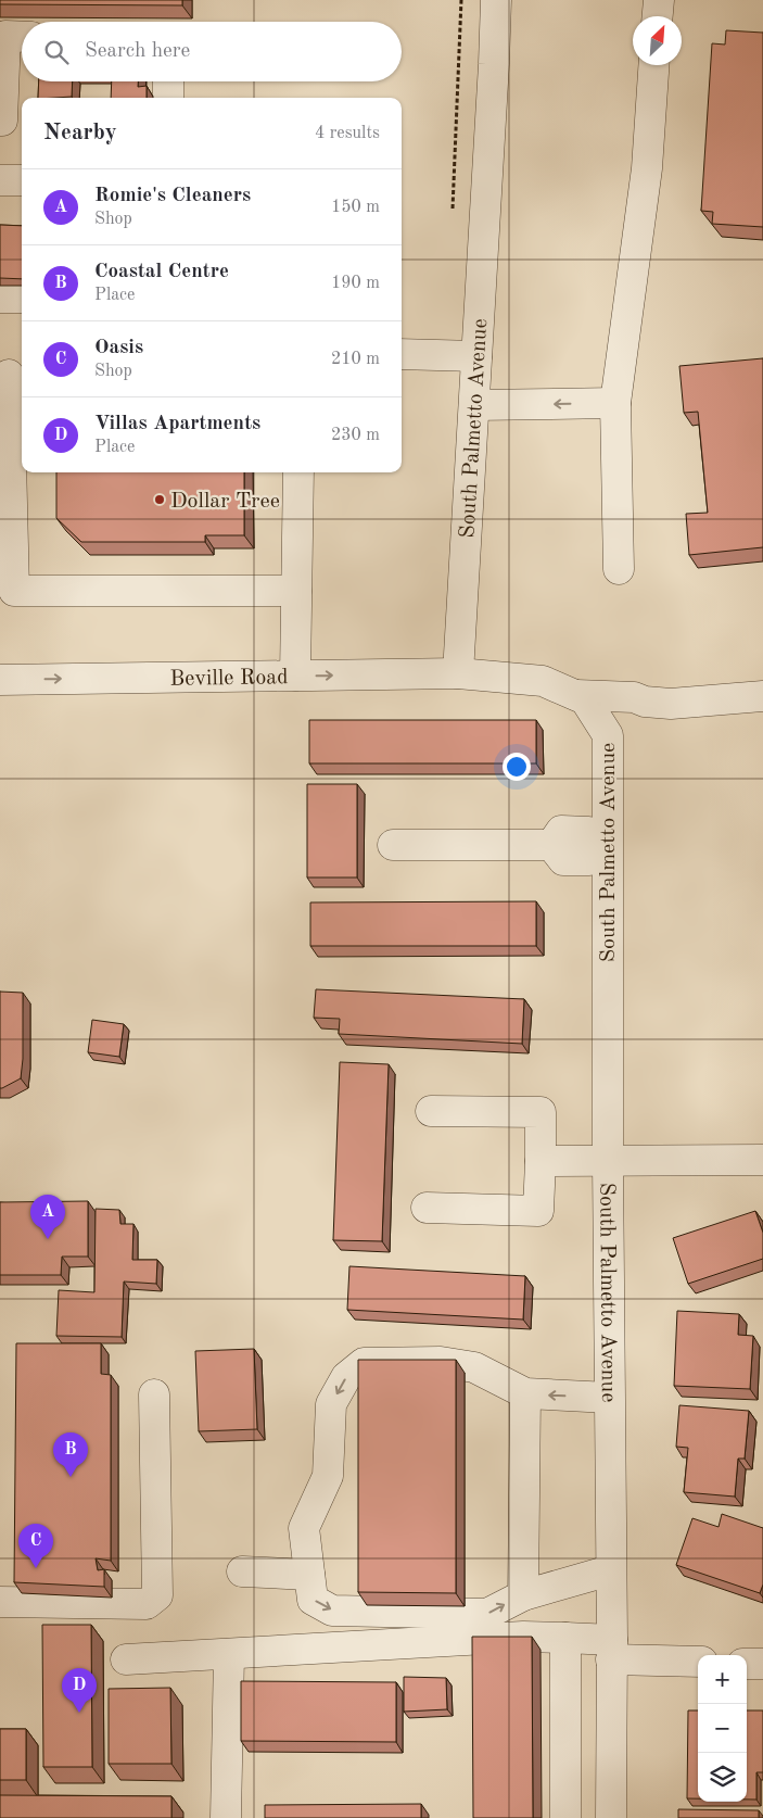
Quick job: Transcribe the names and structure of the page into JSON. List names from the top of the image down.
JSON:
{
  "streets": {
    "street": ["South Palmetto Avenue", "Beville Road"]
  },
  "crossings": [
    ["South Palmetto Avenue", "Beville Road"]
  ],
  "one_way": ["Beville Road"],
  "places": ["Dollar Tree"],
  "north": "top right",
  "page": {
    "search": "Search here",
    "heading": ["Nearby", "4 results"],
    "list": [
      {
        "mark": "A",
        "name": "Romie's Cleaners",
        "note": "Shop",
        "value": "150 m"
      },
      {
        "mark": "B",
        "name": "Coastal Centre",
        "note": "Place",
        "value": "190 m"
      },
      {
        "mark": "C",
        "name": "Oasis",
        "note": "Shop",
        "value": "210 m"
      },
      {
        "mark": "D",
        "name": "Villas Apartments",
        "note": "Place",
        "value": "230 m"
      }
    ],
    "pins": [
      "A",
      "B",
      "C",
      "D"
    ],
    "map_buttons": ["+", "−"]
  }
}
